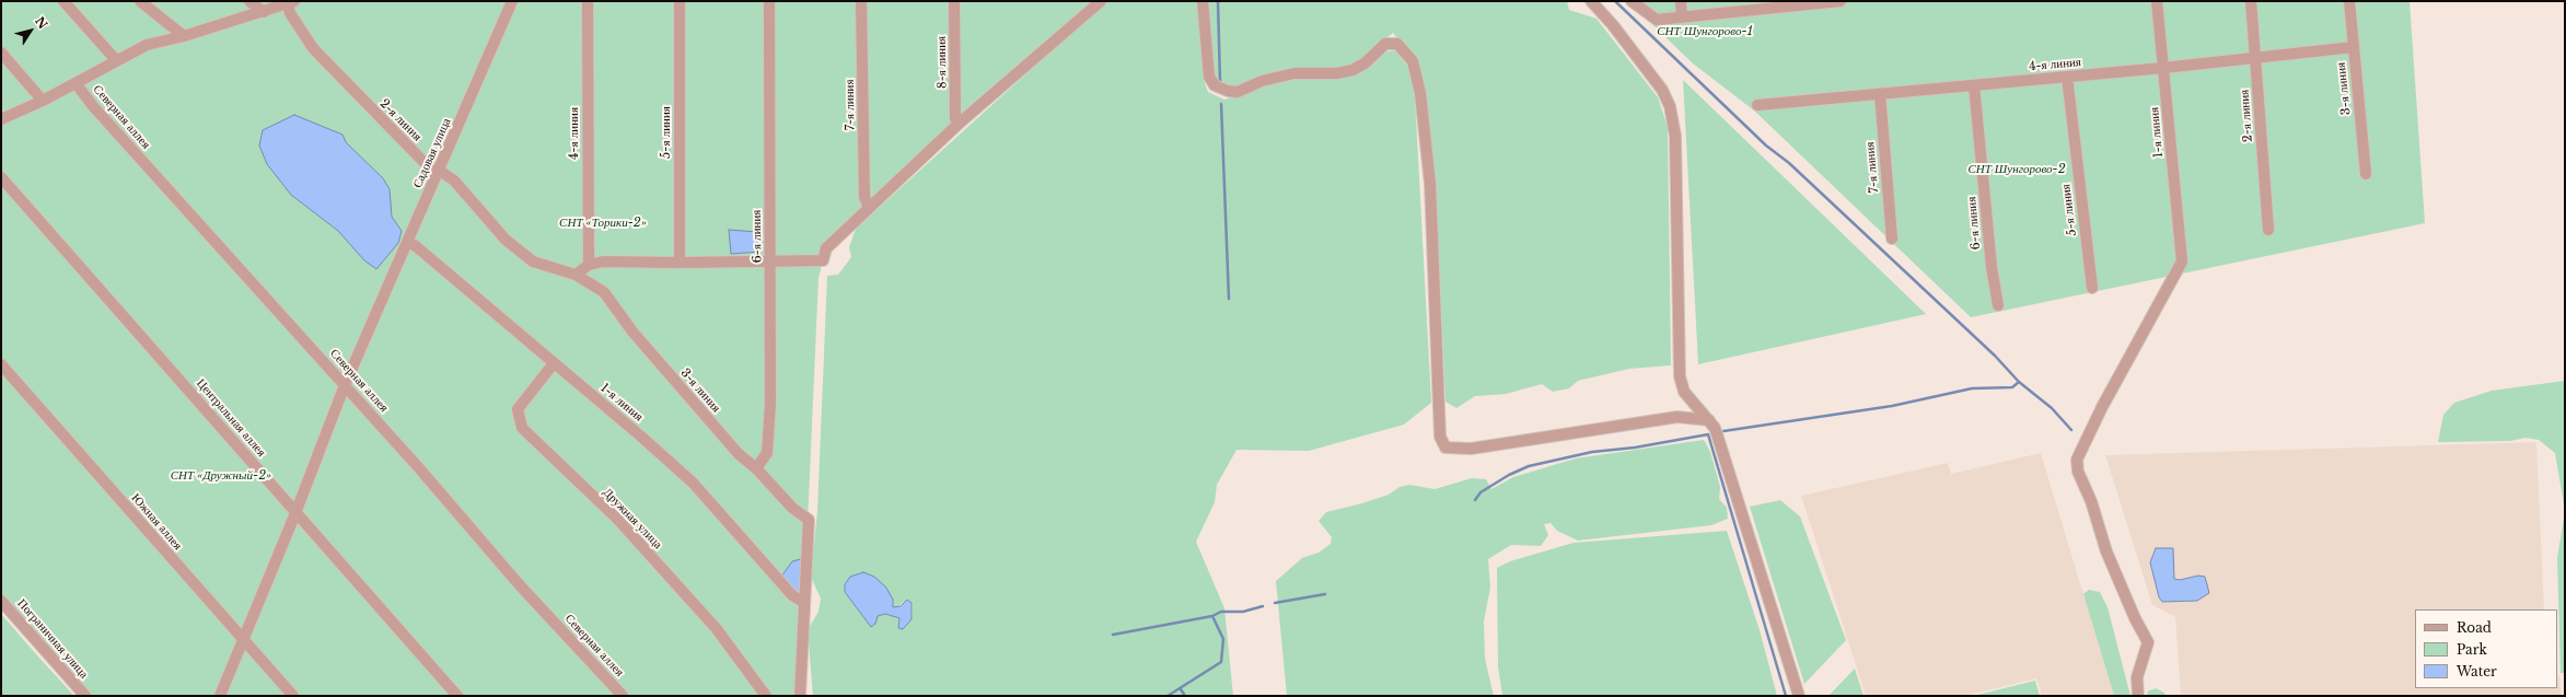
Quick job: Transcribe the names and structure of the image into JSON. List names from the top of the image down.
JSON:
{
  "streets": {
    "street": [
      "8-я линия",
      "4-я линия",
      "3-я линия",
      "7-я линия",
      "2-я линия",
      "Северная аллея",
      "5-я линия",
      "1-я линия",
      "Садовая улица",
      "6-я линия",
      "Центральная аллея",
      "Дружная улица",
      "Южная аллея",
      "Пограничная улица"
    ]
  },
  "crossings": [
    ["4-я линия", "3-я линия"],
    ["4-я линия", "7-я линия"],
    ["4-я линия", "2-я линия"],
    ["4-я линия", "5-я линия"],
    ["4-я линия", "1-я линия"],
    ["4-я линия", "6-я линия"],
    ["3-я линия", "2-я линия"],
    ["3-я линия", "1-я линия"],
    ["3-я линия", "6-я линия"],
    ["2-я линия", "Садовая улица"],
    ["Северная аллея", "Садовая улица"],
    ["1-я линия", "Садовая улица"],
    ["1-я линия", "Дружная улица"],
    ["Садовая улица", "Центральная аллея"],
    ["Садовая улица", "Южная аллея"]
  ],
  "parks": [
    "СНТ Шунгорово-1",
    "СНТ Шунгорово-2",
    "СНТ «Торики-2»",
    "СНТ «Дружный-2»"
  ],
  "legend": ["Road", "Park", "Water"],
  "north": "top right"
}
